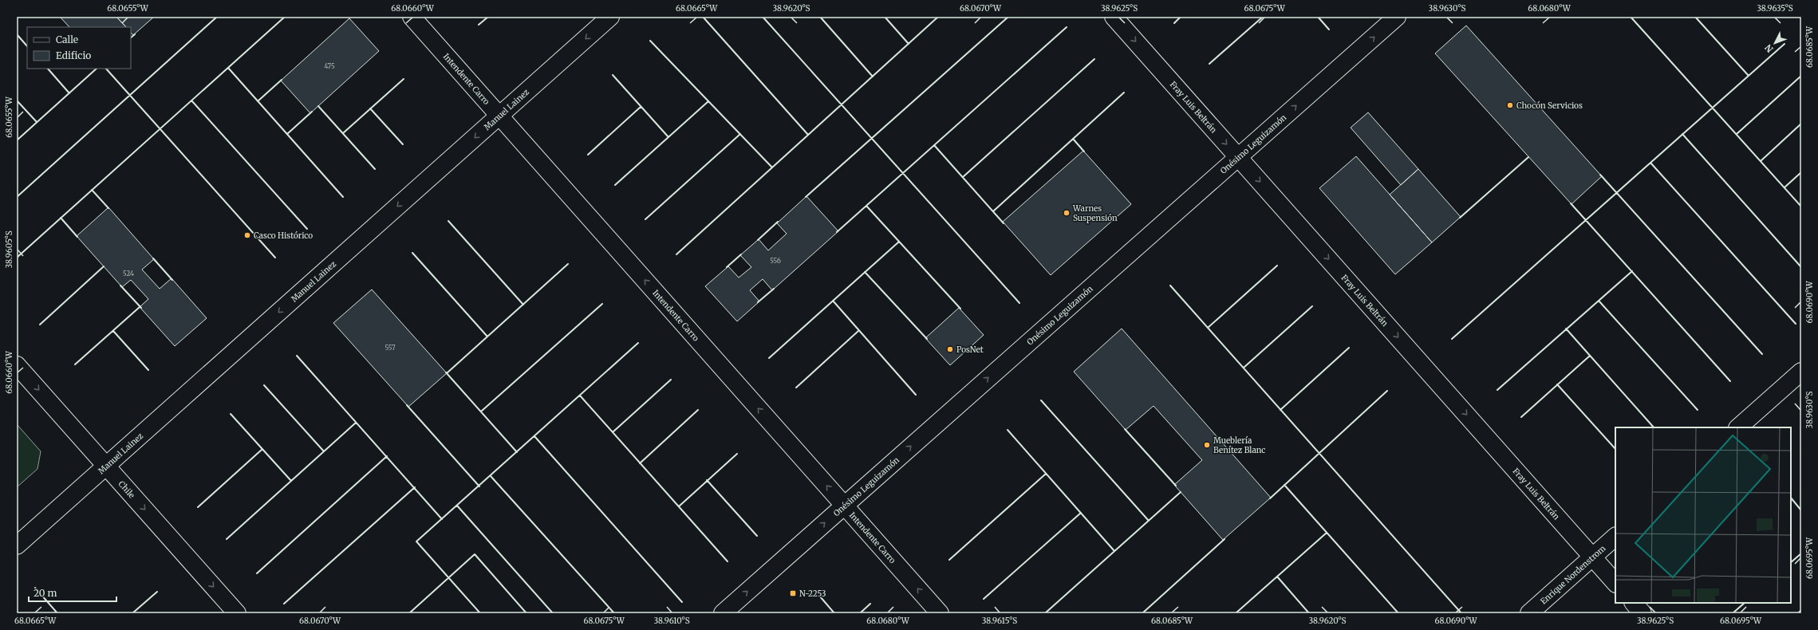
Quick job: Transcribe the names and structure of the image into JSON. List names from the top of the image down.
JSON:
{
  "streets": {
    "street": [
      "Intendente Carro",
      "Fray Luis Beltrán",
      "Manuel Lainez",
      "Onésimo Leguizamón",
      "Chile",
      "Enrique Nordenstrom"
    ]
  },
  "crossings": [
    ["Intendente Carro", "Manuel Lainez"],
    ["Intendente Carro", "Onésimo Leguizamón"],
    ["Fray Luis Beltrán", "Onésimo Leguizamón"],
    ["Fray Luis Beltrán", "Enrique Nordenstrom"],
    ["Manuel Lainez", "Chile"]
  ],
  "one_way": [
    "Intendente Carro",
    "Fray Luis Beltrán",
    "Manuel Lainez",
    "Onésimo Leguizamón",
    "Chile"
  ],
  "places": {
    "other": [
      "Chocón Servicios",
      "Warnes Suspensión",
      "Casco Histórico",
      "PosNet",
      "Mueblería Benítez Blanc"
    ],
    "transit": ["N-2253"]
  },
  "house_numbers": [
    "475",
    "556",
    "524",
    "557"
  ],
  "legend": ["Calle", "Edificio"],
  "scale_bar": "20 m",
  "north": "bottom left",
  "coordinates": [
    "68.0655°W",
    "68.0660°W",
    "68.0665°W",
    "38.9620°S",
    "68.0670°W",
    "38.9625°S",
    "68.0675°W",
    "38.9630°S",
    "68.0680°W",
    "38.9635°S",
    "68.0685°W",
    "38.9605°S",
    "68.0690°W",
    "68.0695°W",
    "38.9610°S",
    "38.9615°S"
  ]
}
